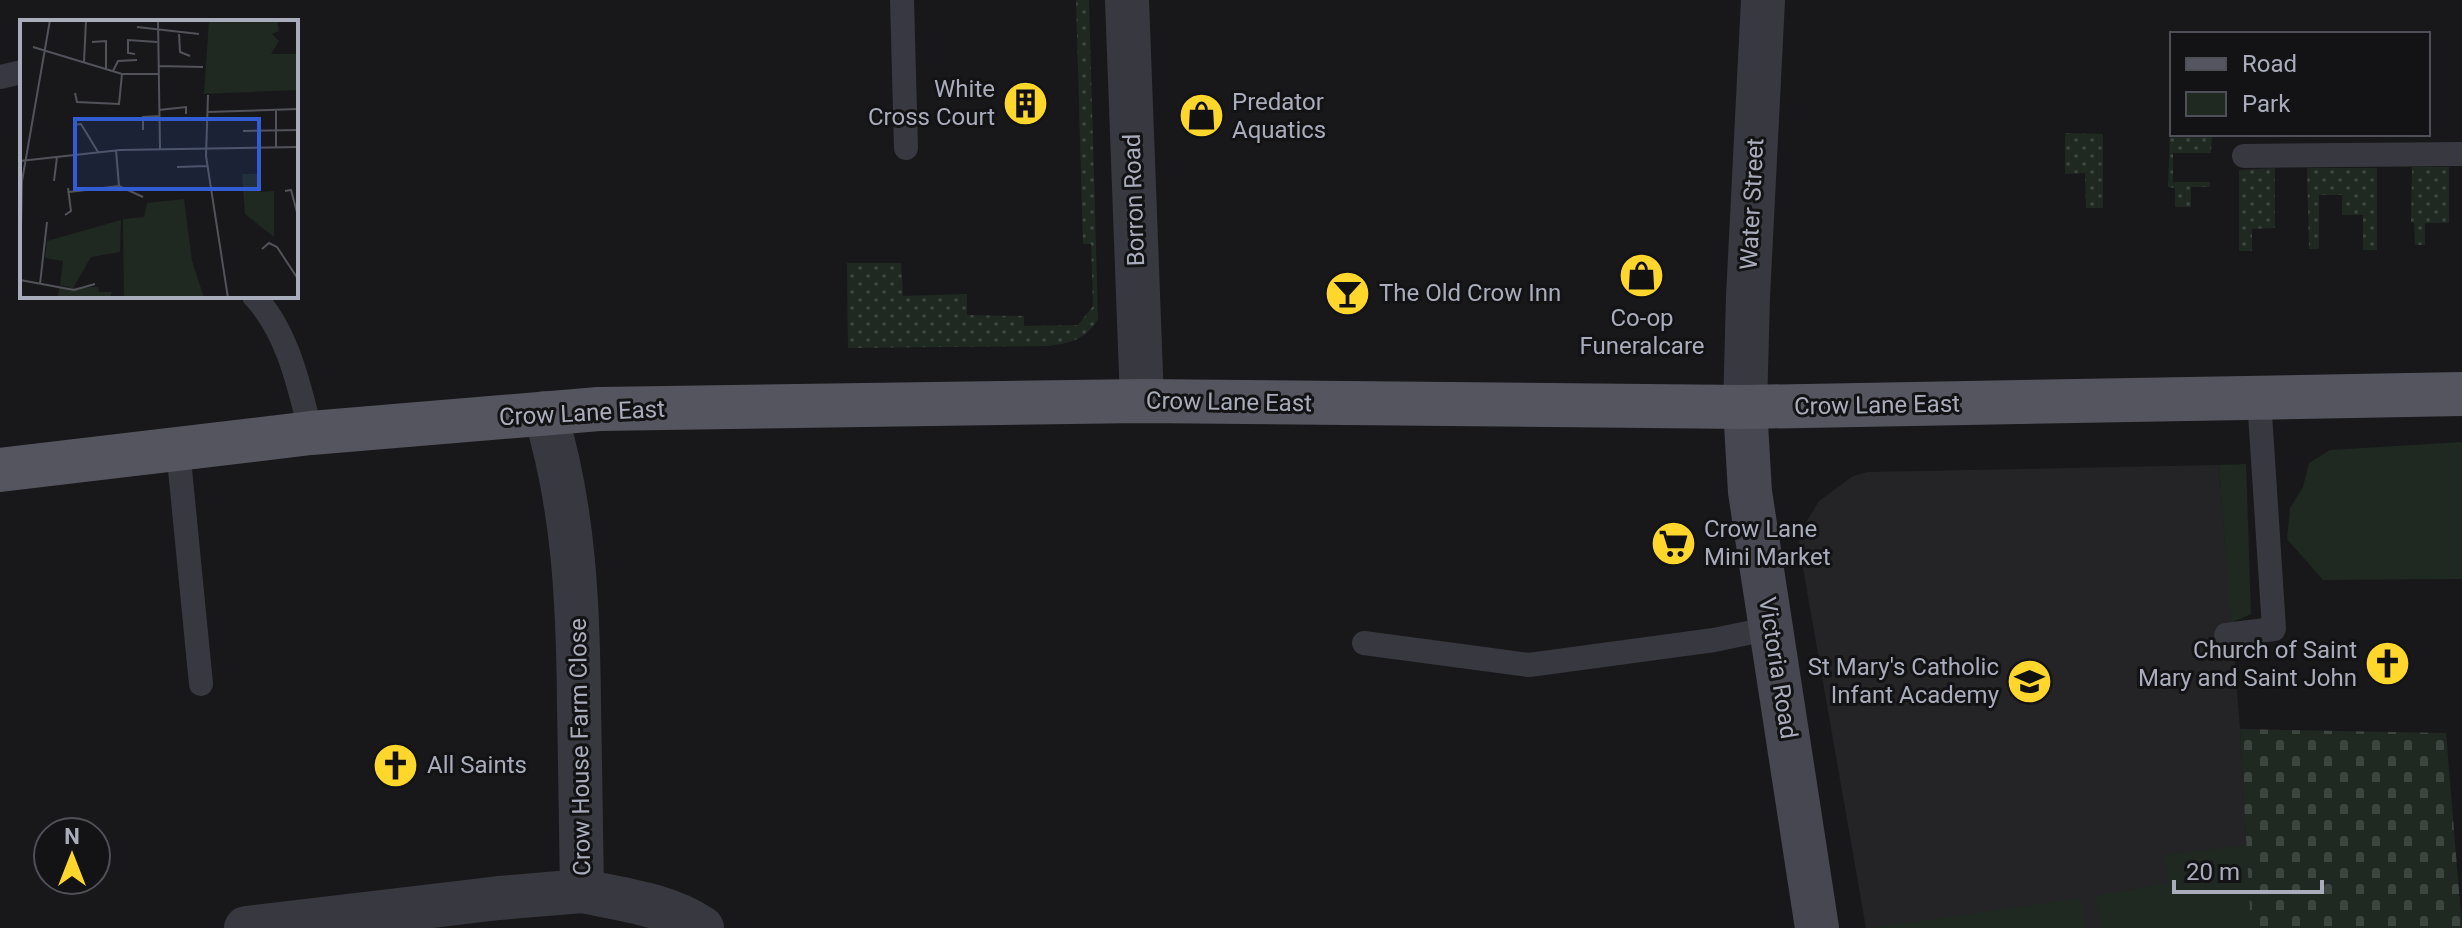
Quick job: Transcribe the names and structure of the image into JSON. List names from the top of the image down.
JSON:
{
  "streets": {
    "main road": ["Crow Lane East"],
    "street": [
      "Borron Road",
      "Water Street",
      "Victoria Road",
      "Crow House Farm Close"
    ]
  },
  "crossings": [
    ["Borron Road", "Crow Lane East"],
    ["Water Street", "Crow Lane East"],
    ["Water Street", "Victoria Road"],
    ["Crow Lane East", "Victoria Road"],
    ["Crow Lane East", "Crow House Farm Close"]
  ],
  "places": {
    "building": ["White Cross Court"],
    "shop": ["Predator Aquatics", "Co-op Funeralcare"],
    "bar": ["The Old Crow Inn"],
    "supermarket": ["Crow Lane Mini Market"],
    "church": ["Church of Saint Mary and Saint John", "All Saints"],
    "school or university": ["St Mary's Catholic Infant Academy"]
  },
  "legend": ["Road", "Park"],
  "scale_bar": "20 m",
  "north": "top"
}
